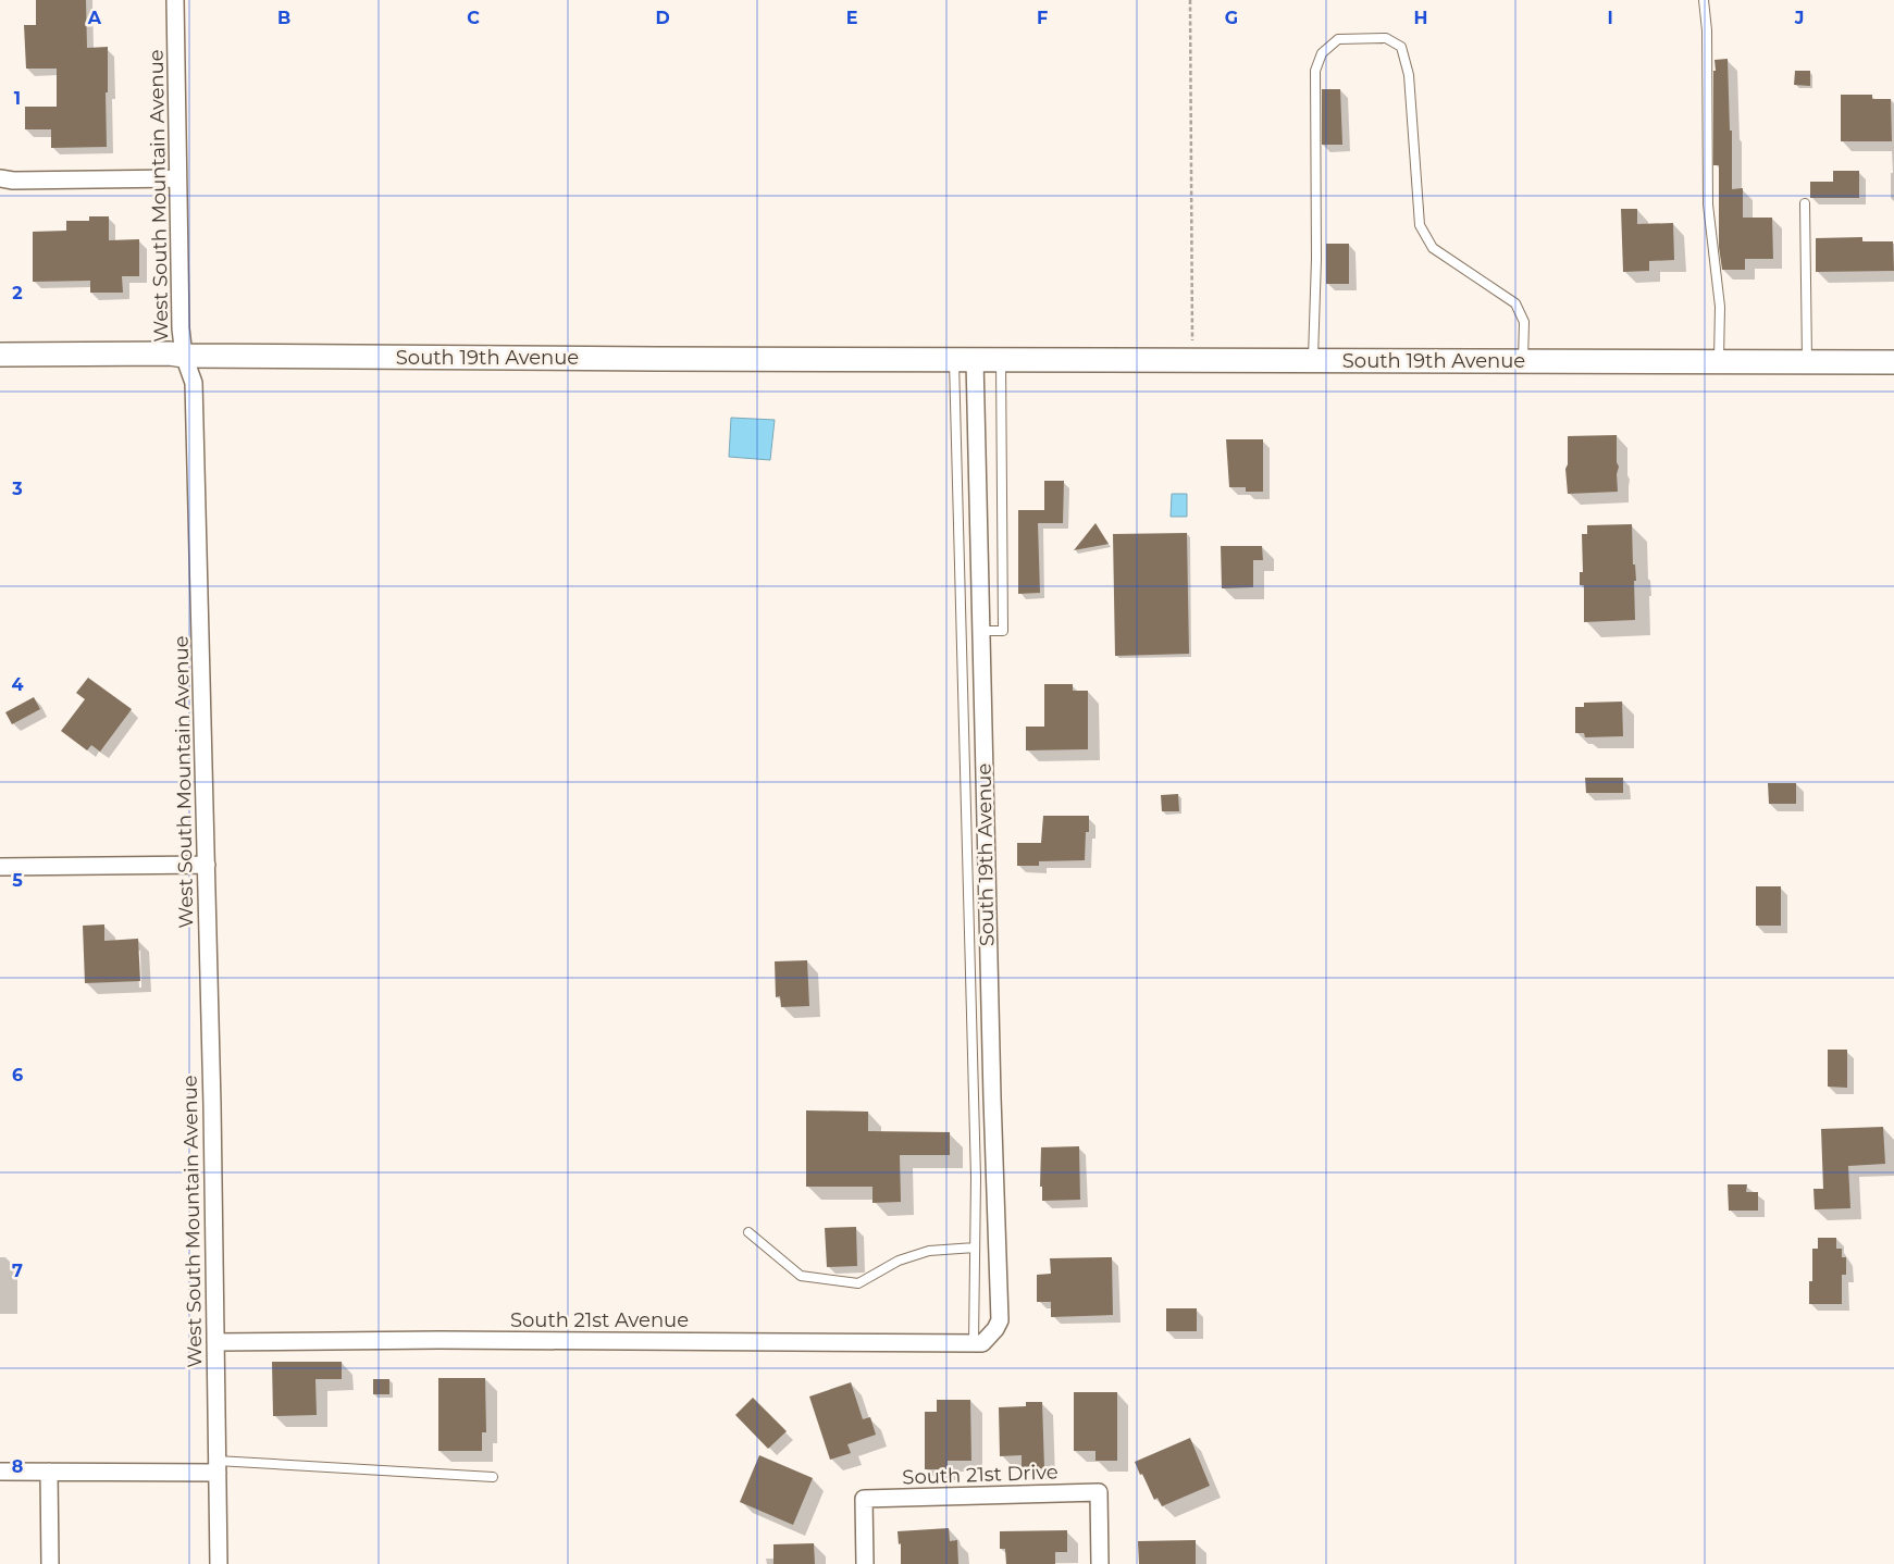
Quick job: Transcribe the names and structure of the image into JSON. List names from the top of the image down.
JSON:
{
  "streets": {
    "main road": ["South 19th Avenue"],
    "street": ["West South Mountain Avenue", "South 21st Avenue", "South 21st Drive"]
  },
  "crossings": [
    ["West South Mountain Avenue", "South 19th Avenue"],
    ["West South Mountain Avenue", "South 21st Avenue"],
    ["South 19th Avenue", "South 21st Avenue"]
  ],
  "grid": {
    "columns": [
      "A",
      "B",
      "C",
      "D",
      "E",
      "F",
      "G",
      "H",
      "I",
      "J"
    ],
    "rows": [
      "1",
      "2",
      "3",
      "4",
      "5",
      "6",
      "7",
      "8"
    ]
  }
}
